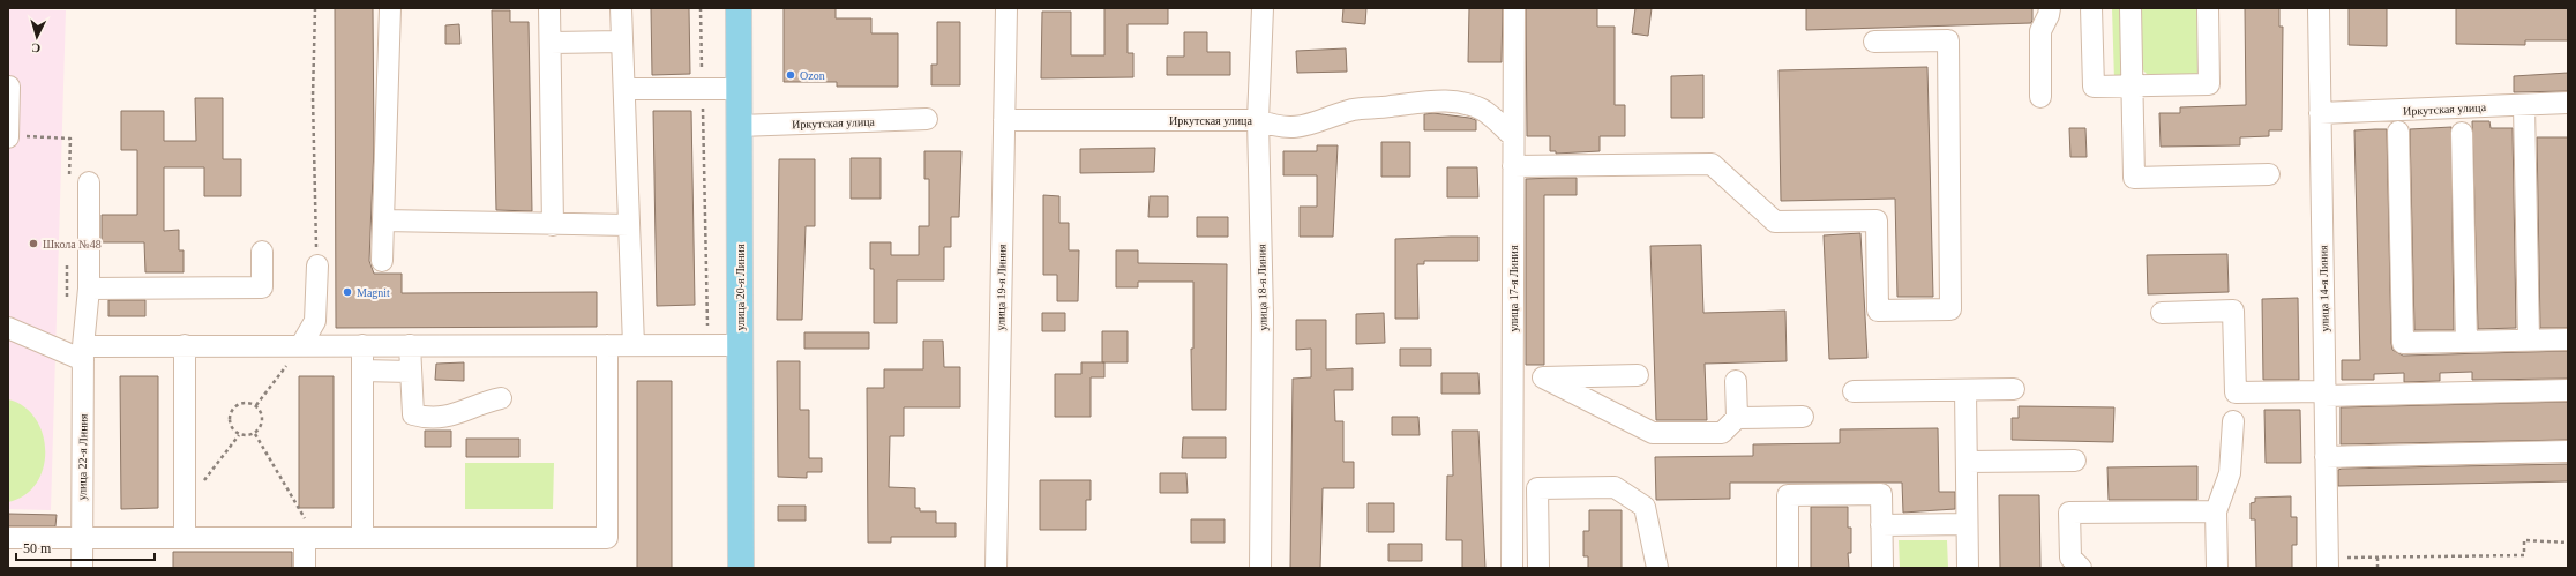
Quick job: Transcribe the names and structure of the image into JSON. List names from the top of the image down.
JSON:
{
  "streets": {
    "main road": ["улица 20-я Линия"],
    "street": [
      "Иркутская улица",
      "улица 19-я Линия",
      "улица 18-я Линия",
      "улица 17-я Линия",
      "улица 14-я Линия",
      "улица 22-я Линия"
    ]
  },
  "crossings": [
    ["Иркутская улица", "улица 20-я Линия"],
    ["Иркутская улица", "улица 19-я Линия"],
    ["Иркутская улица", "улица 18-я Линия"],
    ["Иркутская улица", "улица 17-я Линия"],
    ["Иркутская улица", "улица 14-я Линия"]
  ],
  "places": ["Ozon", "Школа №48", "Magnit"],
  "scale_bar": "50 m",
  "north": "bottom"
}
